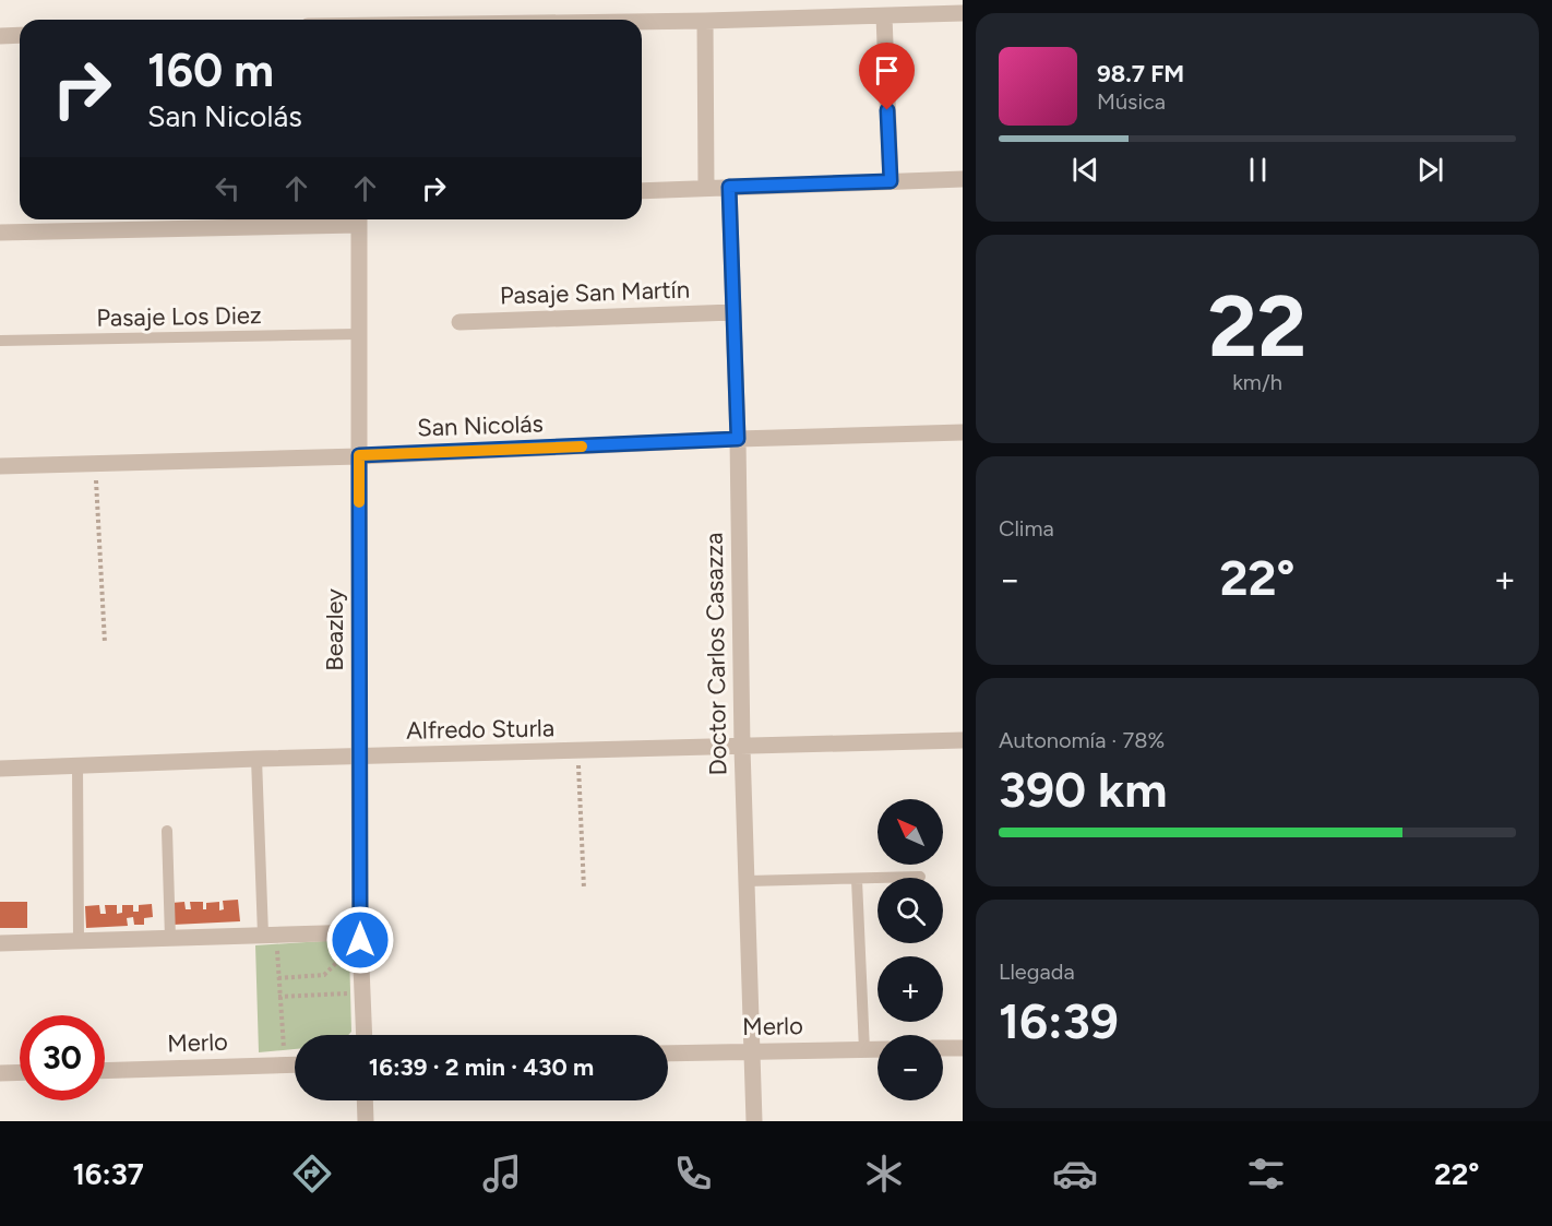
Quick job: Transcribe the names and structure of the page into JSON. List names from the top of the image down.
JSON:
{
  "streets": {
    "street": [
      "Pasaje San Martín",
      "San Nicolás",
      "Beazley",
      "Doctor Carlos Casazza",
      "Alfredo Sturla",
      "Merlo"
    ],
    "lane": ["Pasaje Los Diez"]
  },
  "crossings": [
    ["Pasaje San Martín", "Doctor Carlos Casazza"],
    ["Pasaje Los Diez", "Beazley"],
    ["San Nicolás", "Beazley"],
    ["San Nicolás", "Doctor Carlos Casazza"],
    ["Beazley", "Alfredo Sturla"],
    ["Doctor Carlos Casazza", "Alfredo Sturla"],
    ["Doctor Carlos Casazza", "Merlo"]
  ],
  "north": "top left",
  "page": {
    "turn": ["160 m", "San Nicolás"],
    "song": ["98.7 FM", "Música"],
    "tile": [
      ["22", "km/h"],
      "Clima",
      ["Autonomía · 78%", "390 km"],
      ["Llegada", "16:39"]
    ],
    "heat": ["−", "22°", "+"],
    "map_buttons": ["+", "−"],
    "limit": "30",
    "trip": "16:39 · 2 min · 430 m",
    "tabs": ["16:37", "22°"]
  }
}
